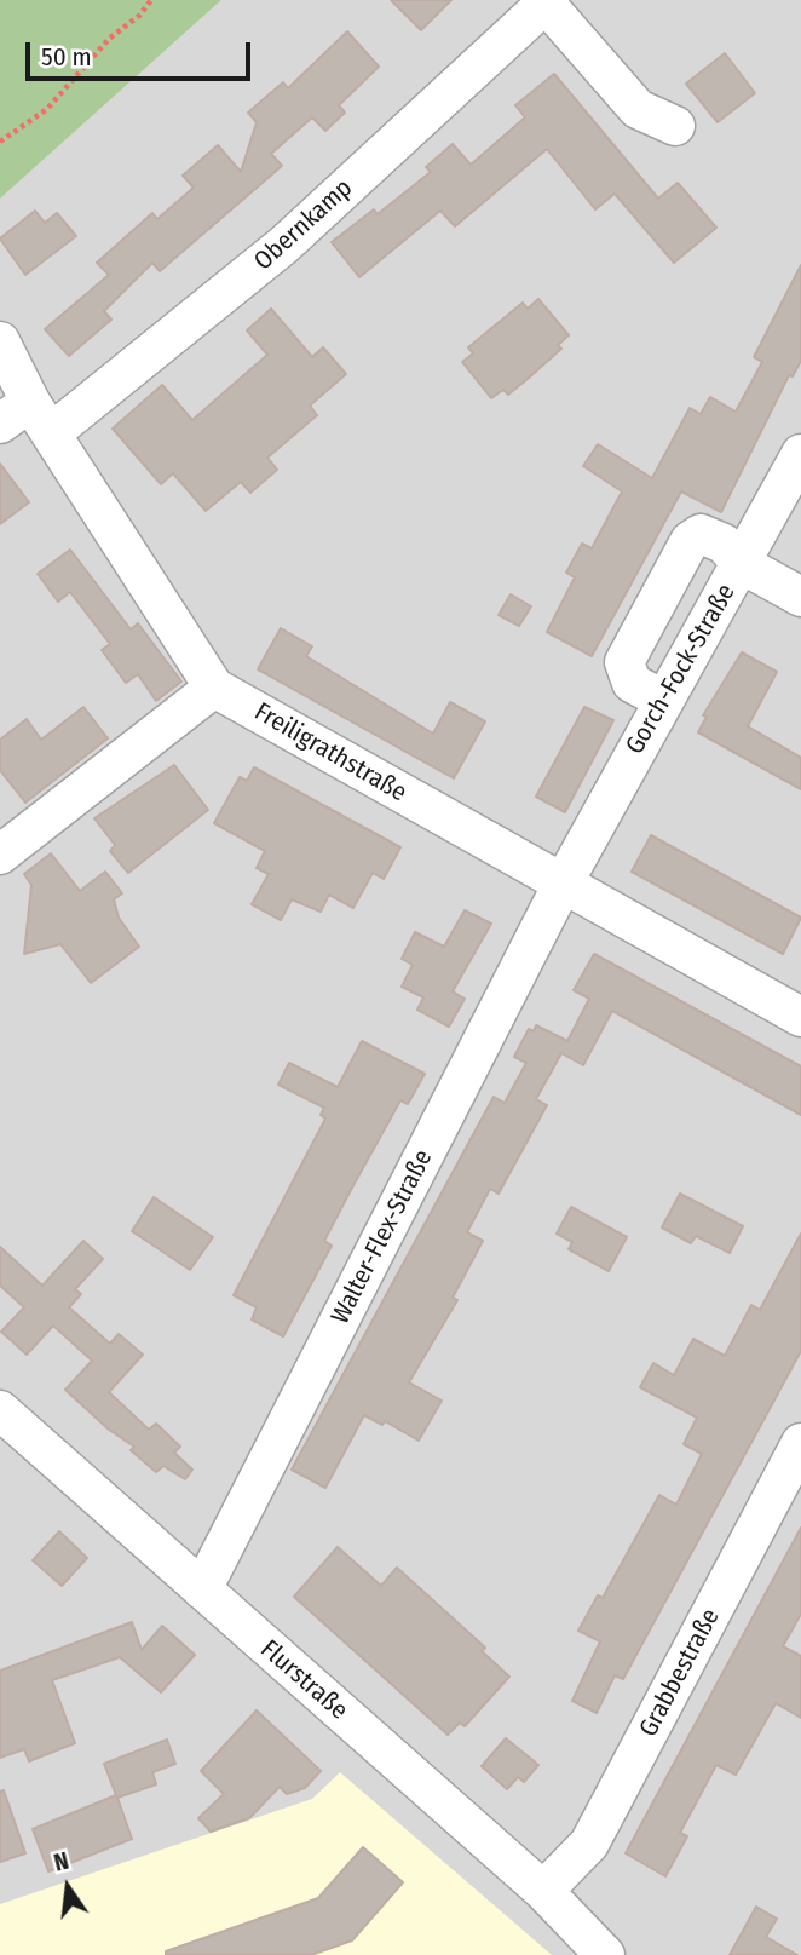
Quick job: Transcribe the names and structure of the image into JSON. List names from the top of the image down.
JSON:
{
  "streets": {
    "street": [
      "Obernkamp",
      "Gorch-Fock-Straße",
      "Freiligrathstraße",
      "Walter-Flex-Straße",
      "Grabbestraße",
      "Flurstraße"
    ]
  },
  "crossings": [
    ["Obernkamp", "Freiligrathstraße"],
    ["Gorch-Fock-Straße", "Freiligrathstraße"],
    ["Gorch-Fock-Straße", "Walter-Flex-Straße"],
    ["Freiligrathstraße", "Walter-Flex-Straße"],
    ["Walter-Flex-Straße", "Flurstraße"],
    ["Grabbestraße", "Flurstraße"]
  ],
  "scale_bar": "50 m",
  "north": "top"
}
